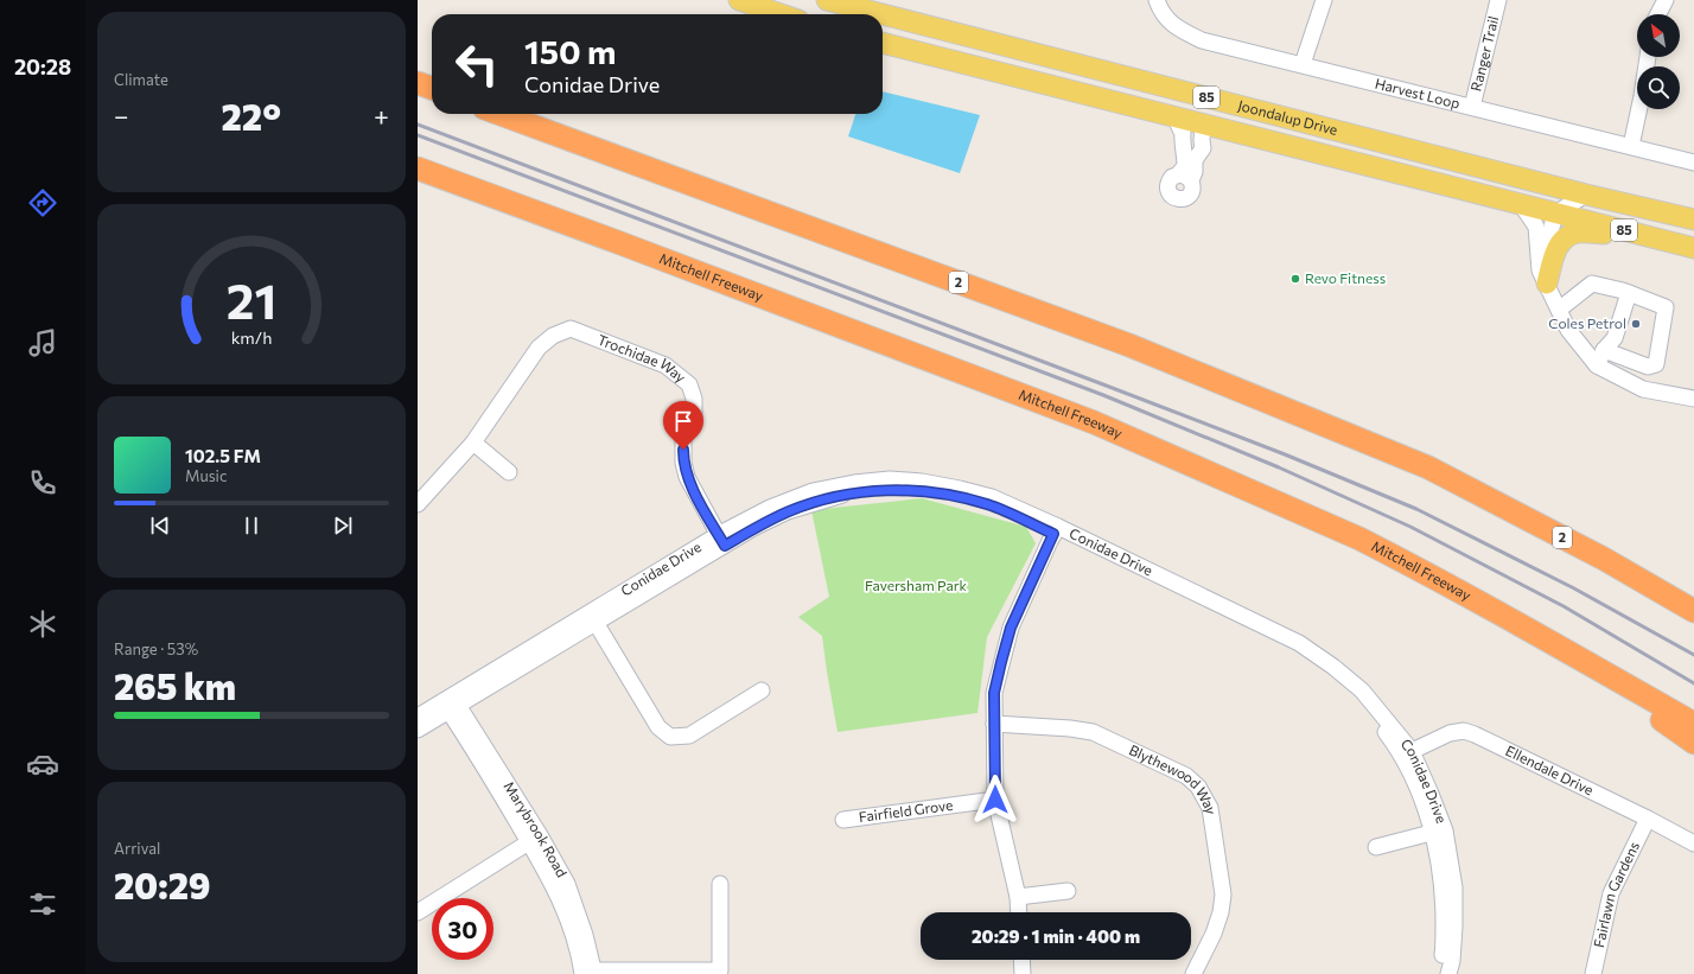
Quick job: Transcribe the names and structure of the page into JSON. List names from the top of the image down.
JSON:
{
  "streets": {
    "highway": ["Mitchell Freeway", "2"],
    "main road": ["85", "Joondalup Drive"],
    "street": [
      "Ranger Trail",
      "Harvest Loop",
      "Trochidae Way",
      "Conidae Drive",
      "Ellendale Drive",
      "Blythewood Way",
      "Fairfield Grove",
      "Marybrook Road",
      "Fairlawn Gardens"
    ]
  },
  "crossings": [
    ["Ranger Trail", "Harvest Loop"],
    ["Trochidae Way", "Conidae Drive"],
    ["Conidae Drive", "Ellendale Drive"],
    ["Conidae Drive", "Marybrook Road"],
    ["Ellendale Drive", "Fairlawn Gardens"]
  ],
  "parks": ["Faversham Park"],
  "places": ["Revo Fitness", "Coles Petrol"],
  "north": "top left",
  "page": {
    "tabs": "20:28",
    "tile": [
      "Climate",
      ["Range · 53%", "265 km"],
      ["Arrival", "20:29"]
    ],
    "turn": ["150 m", "Conidae Drive"],
    "heat": ["−", "22°", "+"],
    "song": ["102.5 FM", "Music"],
    "limit": "30",
    "trip": "20:29 · 1 min · 400 m",
    "gauge": ["21", "km/h"]
  }
}
